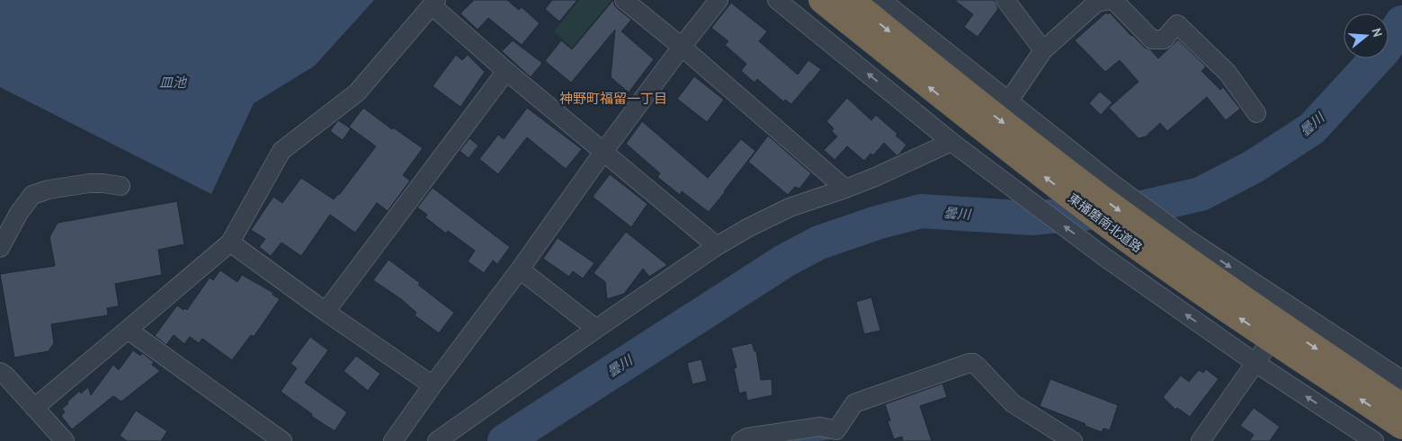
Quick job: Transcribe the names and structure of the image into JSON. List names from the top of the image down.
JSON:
{
  "streets": {
    "highway": ["東播磨南北道路"]
  },
  "districts": ["神野町福留一丁目"],
  "water": ["皿池", "曇川"],
  "north": "right"
}
